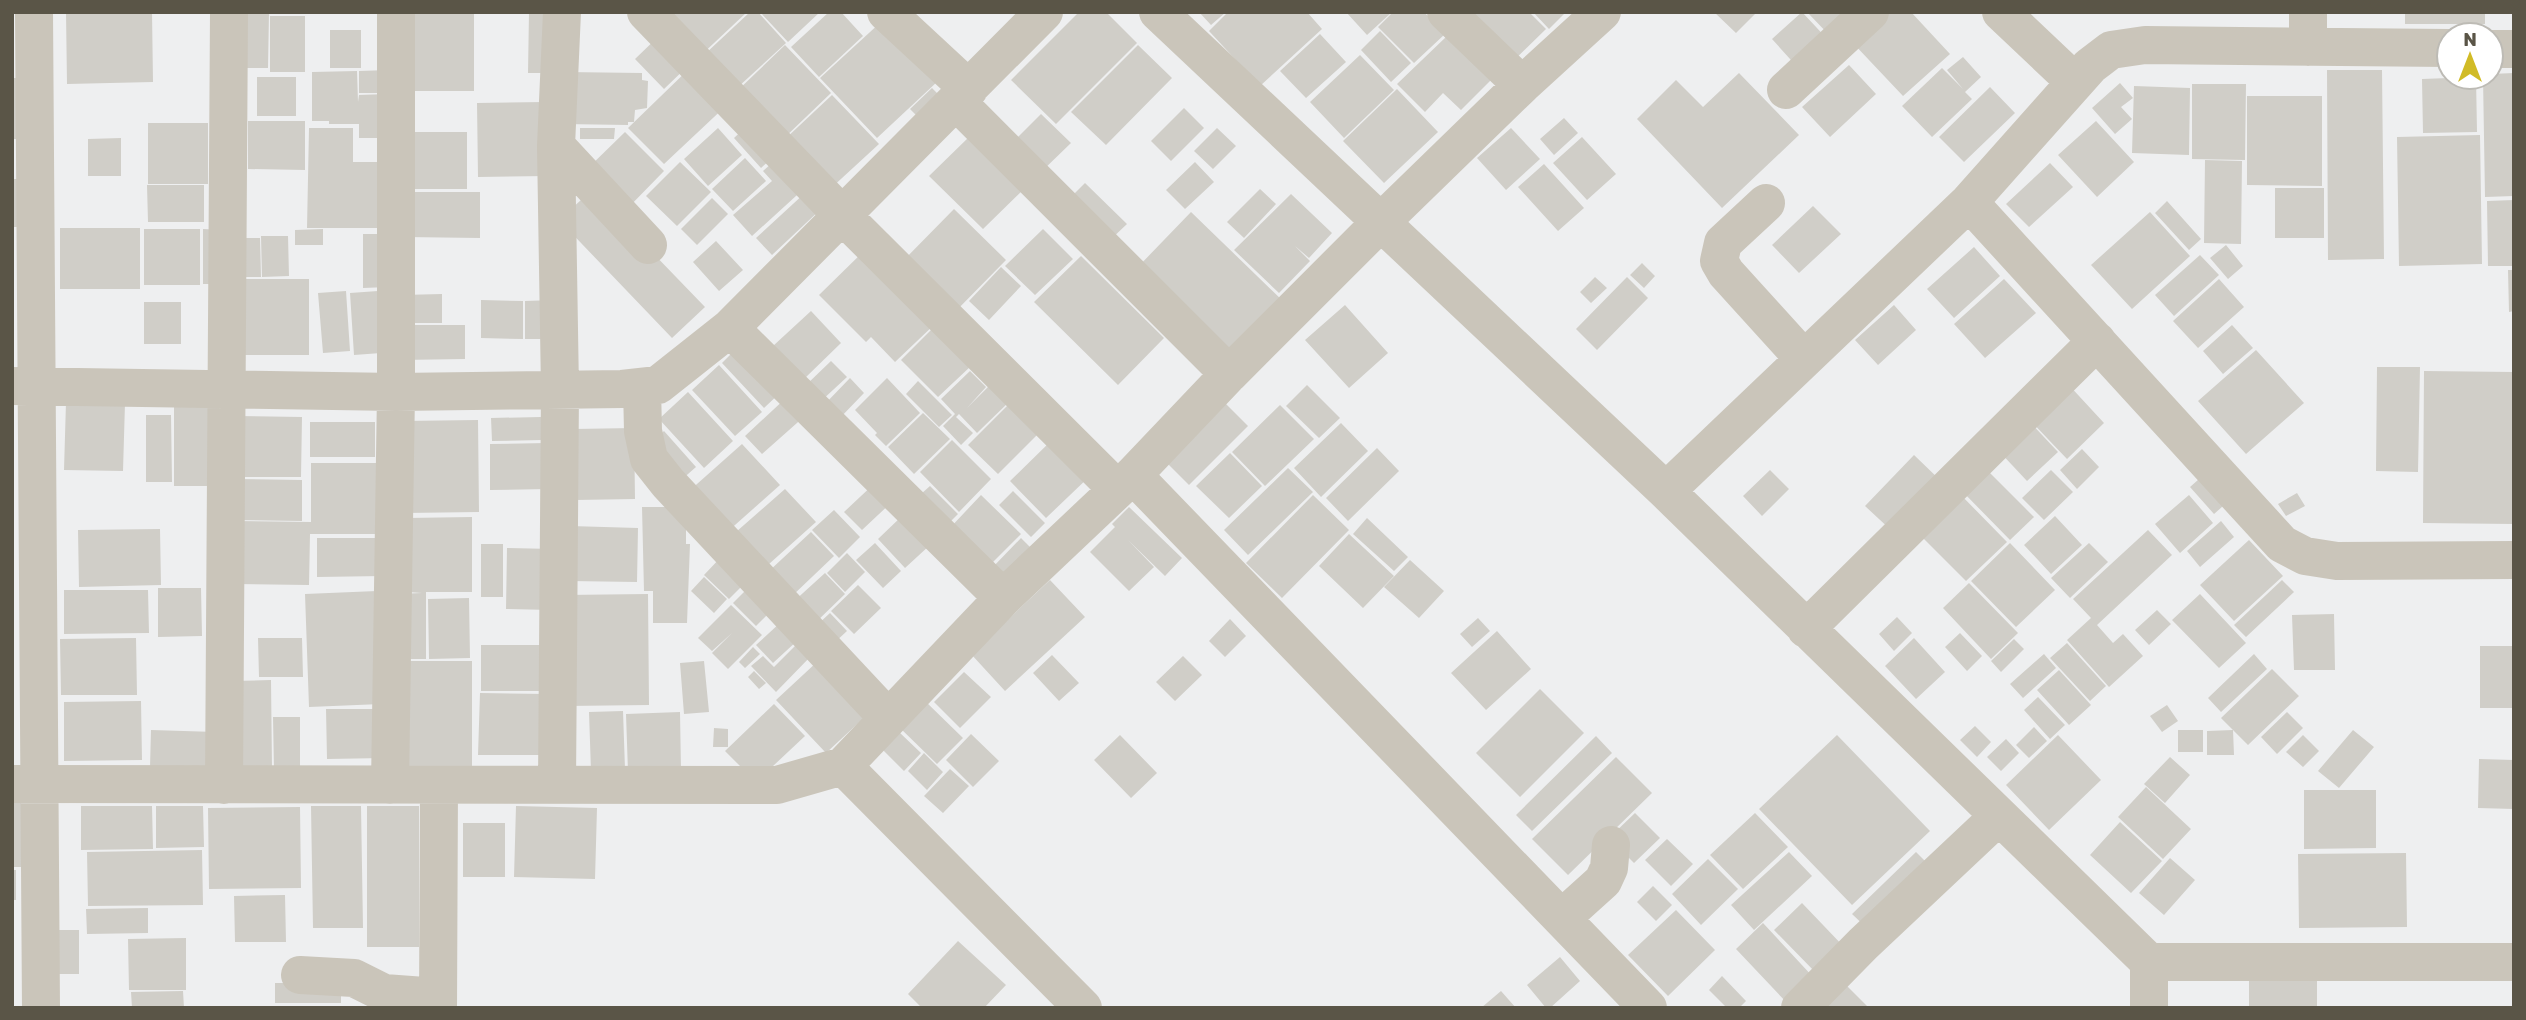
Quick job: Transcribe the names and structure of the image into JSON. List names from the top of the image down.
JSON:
{
  "north": "top"
}
